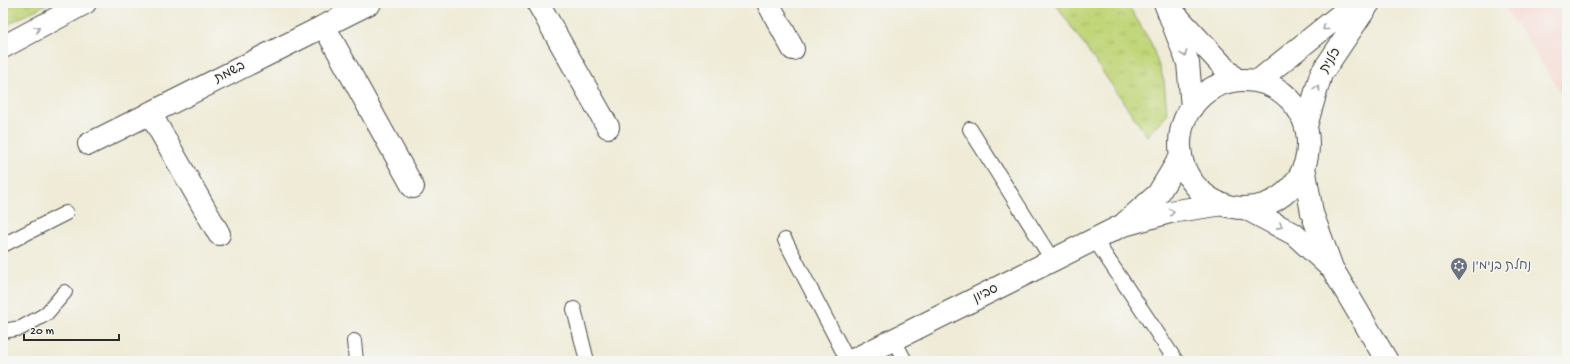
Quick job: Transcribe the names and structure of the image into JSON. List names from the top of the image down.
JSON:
{
  "streets": {
    "street": ["כלנית", "בשמת", "סביון"]
  },
  "crossings": [
    ["כלנית", "סביון"]
  ],
  "places": {
    "synagogue": ["נחלת בנימין"]
  },
  "scale_bar": "20 m"
}
